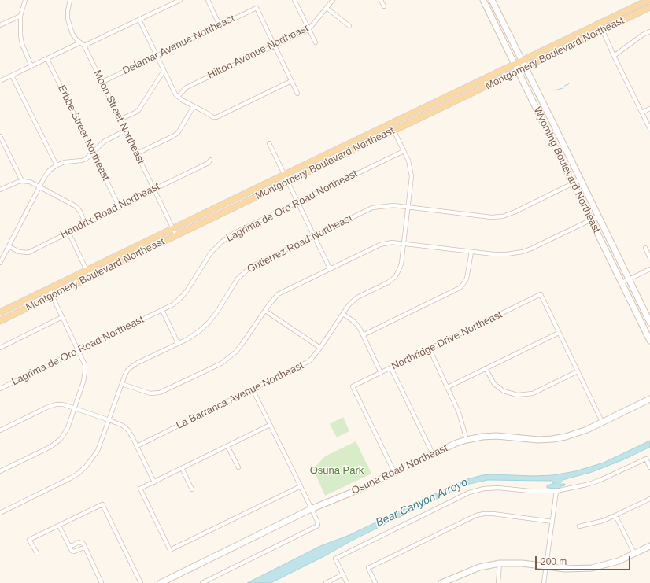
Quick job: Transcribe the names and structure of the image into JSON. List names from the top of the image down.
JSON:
{
  "streets": {
    "main road": ["Montgomery Boulevard Northeast"],
    "street": [
      "Delamar Avenue Northeast",
      "Hilton Avenue Northeast",
      "Moon Street Northeast",
      "Erbbe Street Northeast",
      "Wyoming Boulevard Northeast",
      "Lagrima de Oro Road Northeast",
      "Hendrix Road Northeast",
      "Gutierrez Road Northeast",
      "Northridge Drive Northeast",
      "La Barranca Avenue Northeast",
      "Osuna Road Northeast"
    ]
  },
  "crossings": [
    ["Delamar Avenue Northeast", "Hilton Avenue Northeast"],
    ["Delamar Avenue Northeast", "Moon Street Northeast"],
    ["Montgomery Boulevard Northeast", "Moon Street Northeast"],
    ["Montgomery Boulevard Northeast", "Wyoming Boulevard Northeast"],
    ["Montgomery Boulevard Northeast", "La Barranca Avenue Northeast"],
    ["Moon Street Northeast", "Hendrix Road Northeast"],
    ["Erbbe Street Northeast", "Hendrix Road Northeast"],
    ["Wyoming Boulevard Northeast", "Gutierrez Road Northeast"],
    ["Lagrima de Oro Road Northeast", "La Barranca Avenue Northeast"],
    ["Gutierrez Road Northeast", "La Barranca Avenue Northeast"],
    ["Northridge Drive Northeast", "Osuna Road Northeast"]
  ],
  "water": ["Bear Canyon Arroyo"],
  "parks": ["Osuna Park"],
  "scale_bar": "200 m"
}
